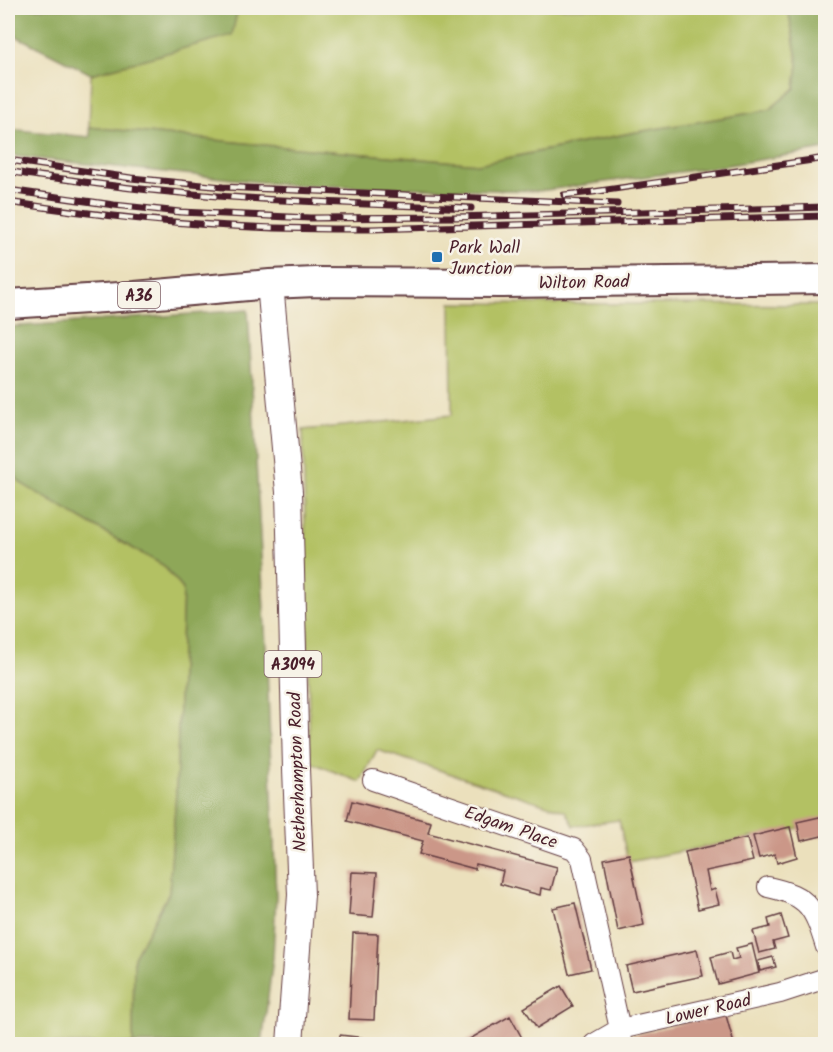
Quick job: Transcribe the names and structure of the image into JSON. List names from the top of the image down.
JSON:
{
  "streets": {
    "highway": ["Wilton Road", "A36"],
    "main road": ["A3094", "Netherhampton Road"],
    "street": ["Edgam Place", "Lower Road"]
  },
  "crossings": [
    ["Wilton Road", "A36"],
    ["Wilton Road", "Netherhampton Road"],
    ["A36", "Netherhampton Road"],
    ["Edgam Place", "Lower Road"]
  ],
  "places": {
    "transit": ["Park Wall Junction"]
  }
}
